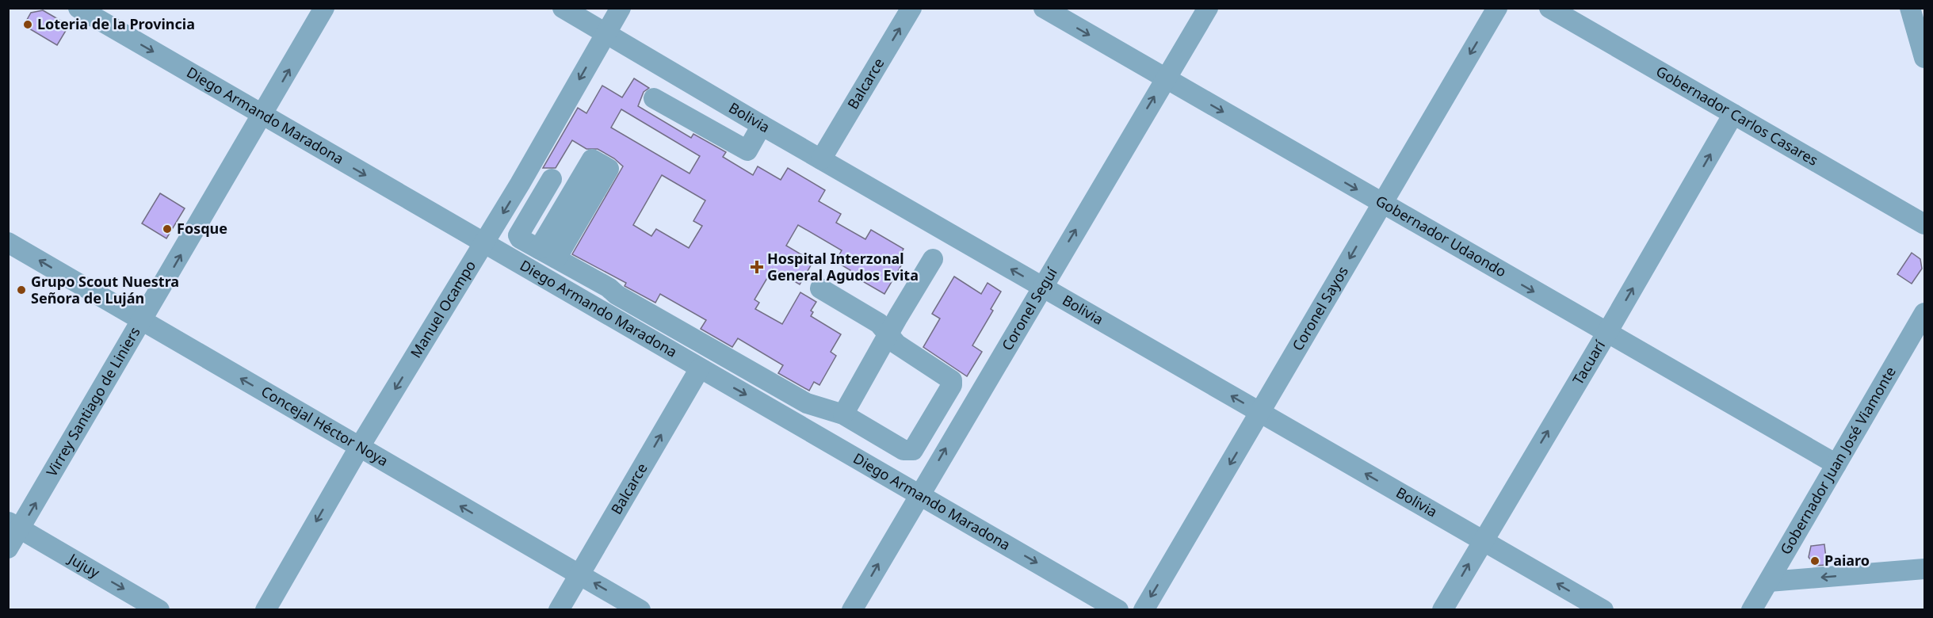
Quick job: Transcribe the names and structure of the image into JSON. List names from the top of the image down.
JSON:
{
  "streets": {
    "street": [
      "Balcarce",
      "Diego Armando Maradona",
      "Gobernador Carlos Casares",
      "Bolivia",
      "Gobernador Udaondo",
      "Coronel Seguí",
      "Coronel Sayos",
      "Manuel Ocampo",
      "Tacuarí",
      "Virrey Santiago de Liniers",
      "Concejal Héctor Noya",
      "Gobernador Juan José Viamonte",
      "Jujuy"
    ]
  },
  "crossings": [
    ["Balcarce", "Diego Armando Maradona"],
    ["Balcarce", "Bolivia"],
    ["Balcarce", "Concejal Héctor Noya"],
    ["Diego Armando Maradona", "Coronel Seguí"],
    ["Diego Armando Maradona", "Manuel Ocampo"],
    ["Diego Armando Maradona", "Virrey Santiago de Liniers"],
    ["Gobernador Carlos Casares", "Tacuarí"],
    ["Bolivia", "Coronel Seguí"],
    ["Bolivia", "Coronel Sayos"],
    ["Bolivia", "Manuel Ocampo"],
    ["Bolivia", "Tacuarí"],
    ["Gobernador Udaondo", "Coronel Seguí"],
    ["Gobernador Udaondo", "Coronel Sayos"],
    ["Gobernador Udaondo", "Tacuarí"],
    ["Gobernador Udaondo", "Gobernador Juan José Viamonte"],
    ["Manuel Ocampo", "Concejal Héctor Noya"],
    ["Virrey Santiago de Liniers", "Concejal Héctor Noya"],
    ["Virrey Santiago de Liniers", "Jujuy"]
  ],
  "one_way": [
    "Balcarce",
    "Diego Armando Maradona",
    "Bolivia",
    "Gobernador Udaondo",
    "Coronel Seguí",
    "Coronel Sayos",
    "Manuel Ocampo",
    "Tacuarí",
    "Virrey Santiago de Liniers",
    "Concejal Héctor Noya",
    "Jujuy"
  ],
  "places": {
    "other": [
      "Loteria de la Provincia",
      "Fosque",
      "Grupo Scout Nuestra Señora de Luján",
      "Paiaro"
    ],
    "health": ["Hospital Interzonal General Agudos Evita"]
  }
}
